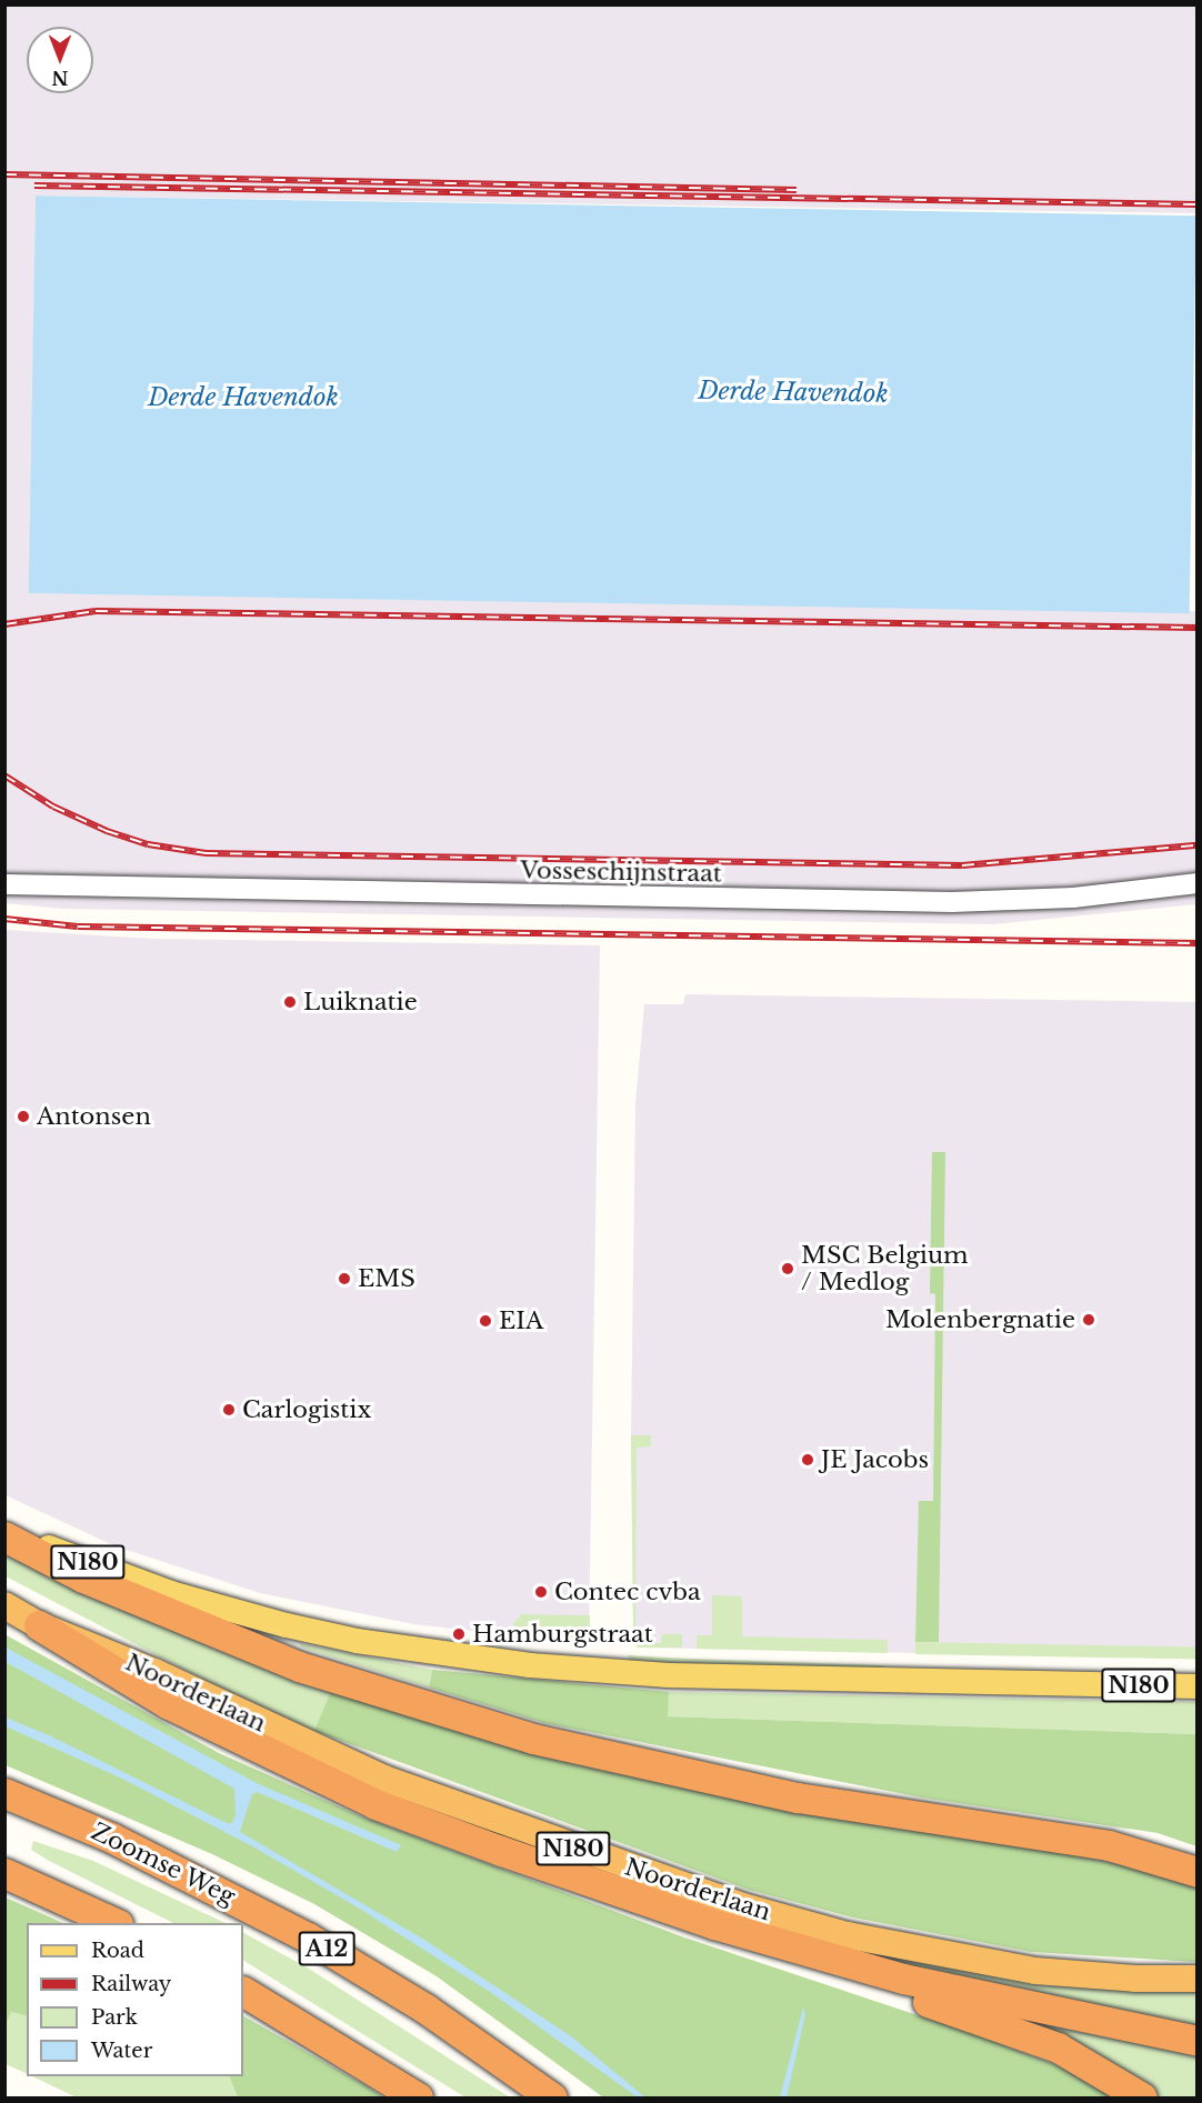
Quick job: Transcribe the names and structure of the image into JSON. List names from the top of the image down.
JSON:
{
  "streets": {
    "highway": [
      "N180",
      "Noorderlaan",
      "Zoomse Weg",
      "A12"
    ],
    "street": ["Vosseschijnstraat"]
  },
  "water": ["Derde Havendok"],
  "places": [
    "Luiknatie",
    "Antonsen",
    "MSC Belgium / Medlog",
    "EMS",
    "Molenbergnatie",
    "EIA",
    "Carlogistix",
    "JE Jacobs",
    "Contec cvba",
    "Hamburgstraat"
  ],
  "legend": [
    "Road",
    "Railway",
    "Park",
    "Water"
  ],
  "north": "bottom"
}
